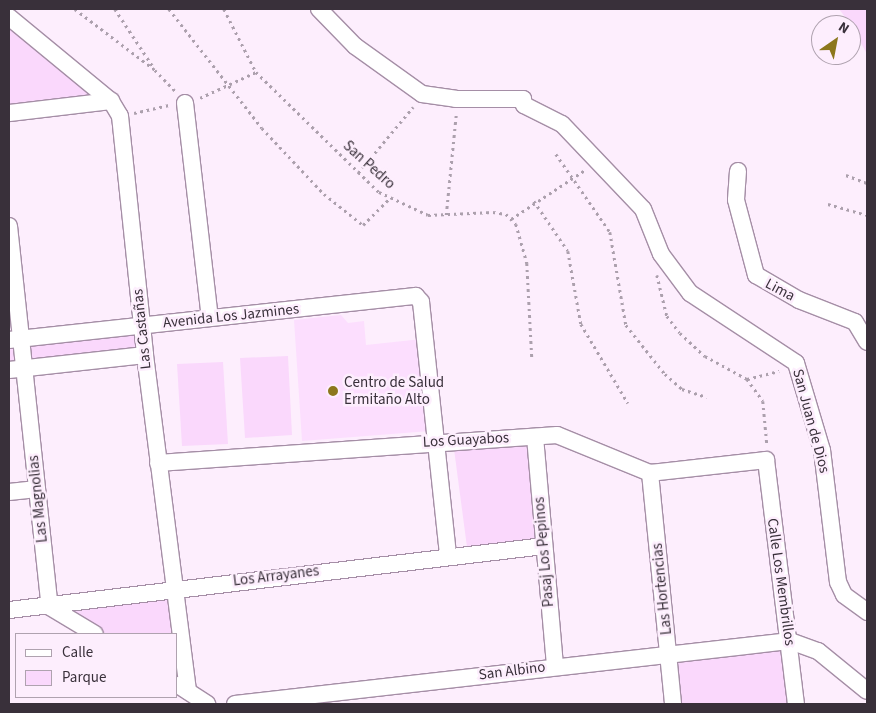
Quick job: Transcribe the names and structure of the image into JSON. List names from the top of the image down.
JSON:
{
  "streets": {
    "street": [
      "Lima",
      "Avenida Los Jazmines",
      "Las Castañas",
      "San Juan de Dios",
      "Los Guayabos",
      "Las Magnolias",
      "Pasaj Los Pepinos",
      "Los Arrayanes",
      "Calle Los Membrillos",
      "Las Hortencias",
      "San Albino"
    ],
    "path": ["San Pedro"]
  },
  "crossings": [
    ["Avenida Los Jazmines", "Las Castañas"],
    ["Avenida Los Jazmines", "Los Guayabos"],
    ["Avenida Los Jazmines", "Las Magnolias"],
    ["Las Castañas", "Los Guayabos"],
    ["Las Castañas", "Los Arrayanes"],
    ["Los Guayabos", "Pasaj Los Pepinos"],
    ["Los Guayabos", "Calle Los Membrillos"],
    ["Los Guayabos", "Las Hortencias"],
    ["Las Magnolias", "Los Arrayanes"],
    ["Pasaj Los Pepinos", "Los Arrayanes"],
    ["Pasaj Los Pepinos", "San Albino"],
    ["Calle Los Membrillos", "San Albino"],
    ["Las Hortencias", "San Albino"]
  ],
  "places": ["Centro de Salud Ermitaño Alto"],
  "legend": ["Calle", "Parque"],
  "north": "top right"
}
